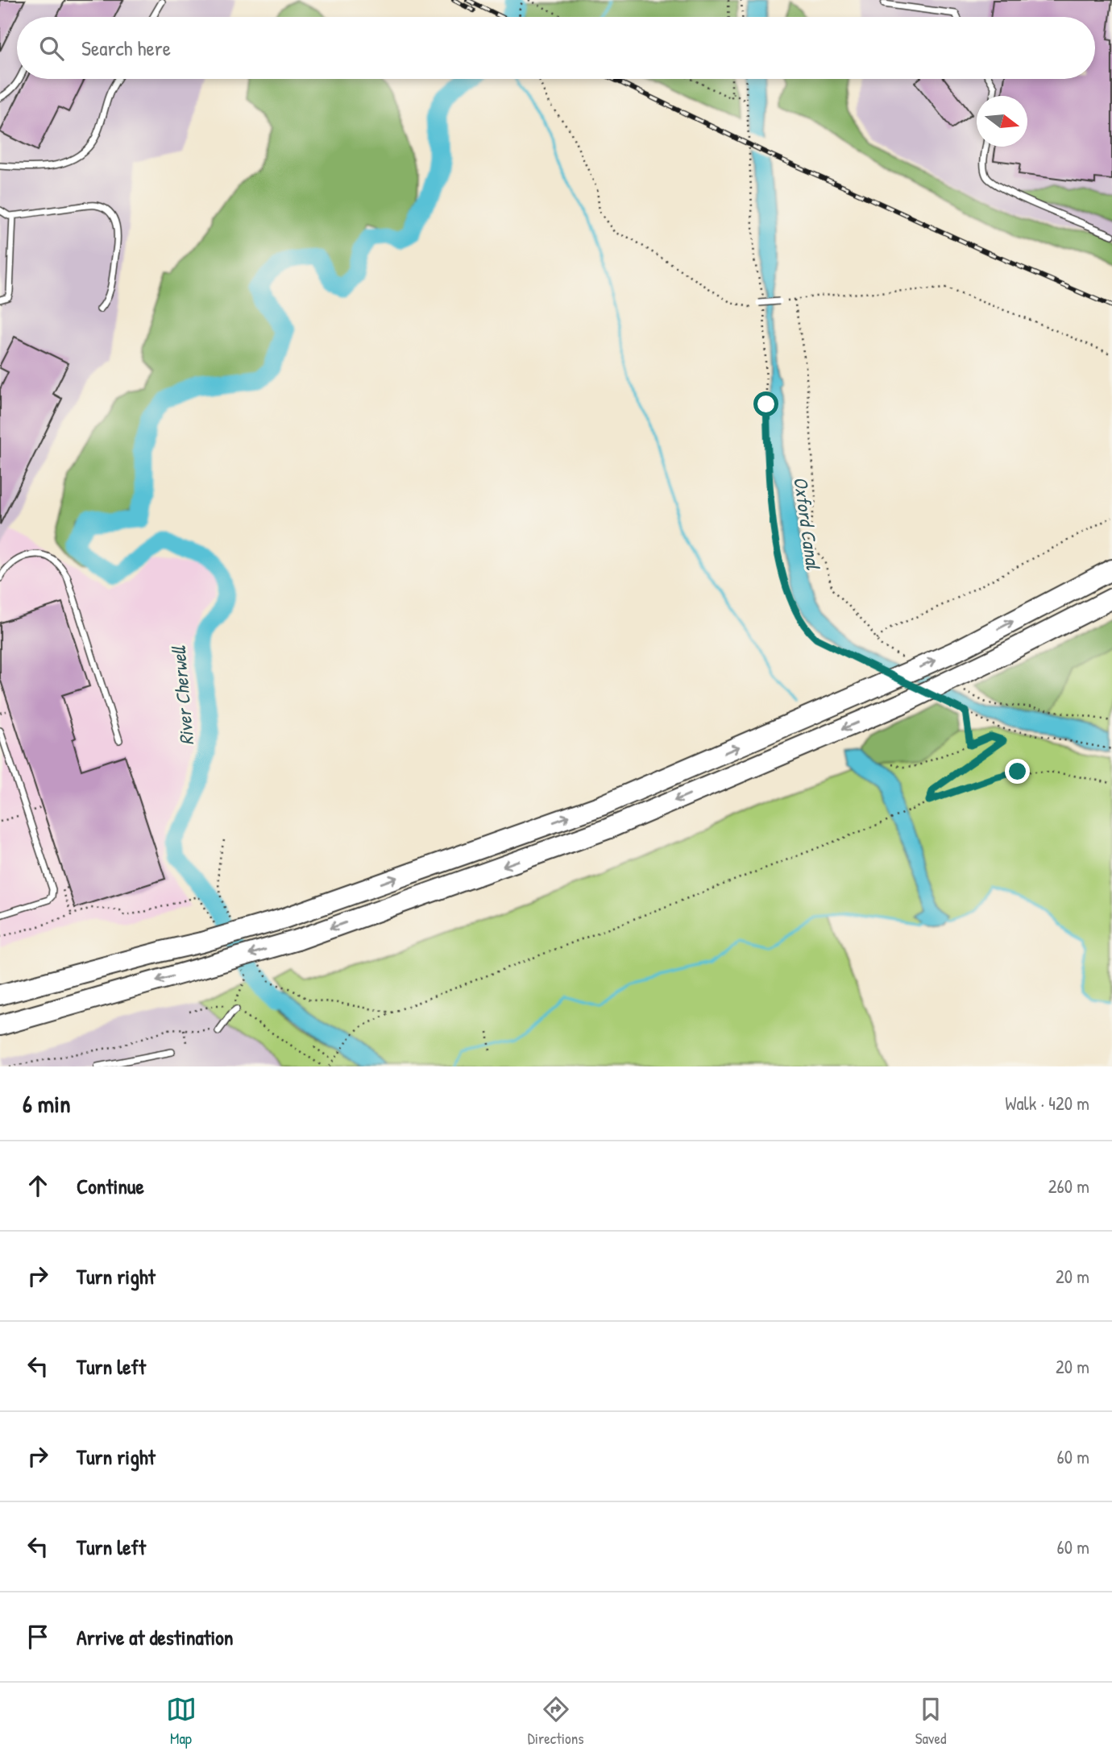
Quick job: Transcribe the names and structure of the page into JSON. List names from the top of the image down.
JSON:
{
  "water": ["Oxford Canal", "River Cherwell"],
  "north": "right",
  "page": {
    "search": "Search here",
    "heading": ["6 min", "Walk · 420 m"],
    "list": [
      ["Continue", "260 m"],
      ["Turn right", "20 m"],
      ["Turn left", "20 m"],
      ["Turn right", "60 m"],
      ["Turn left", "60 m"],
      "Arrive at destination"
    ],
    "nav": ["Map", "Directions", "Saved"]
  }
}
